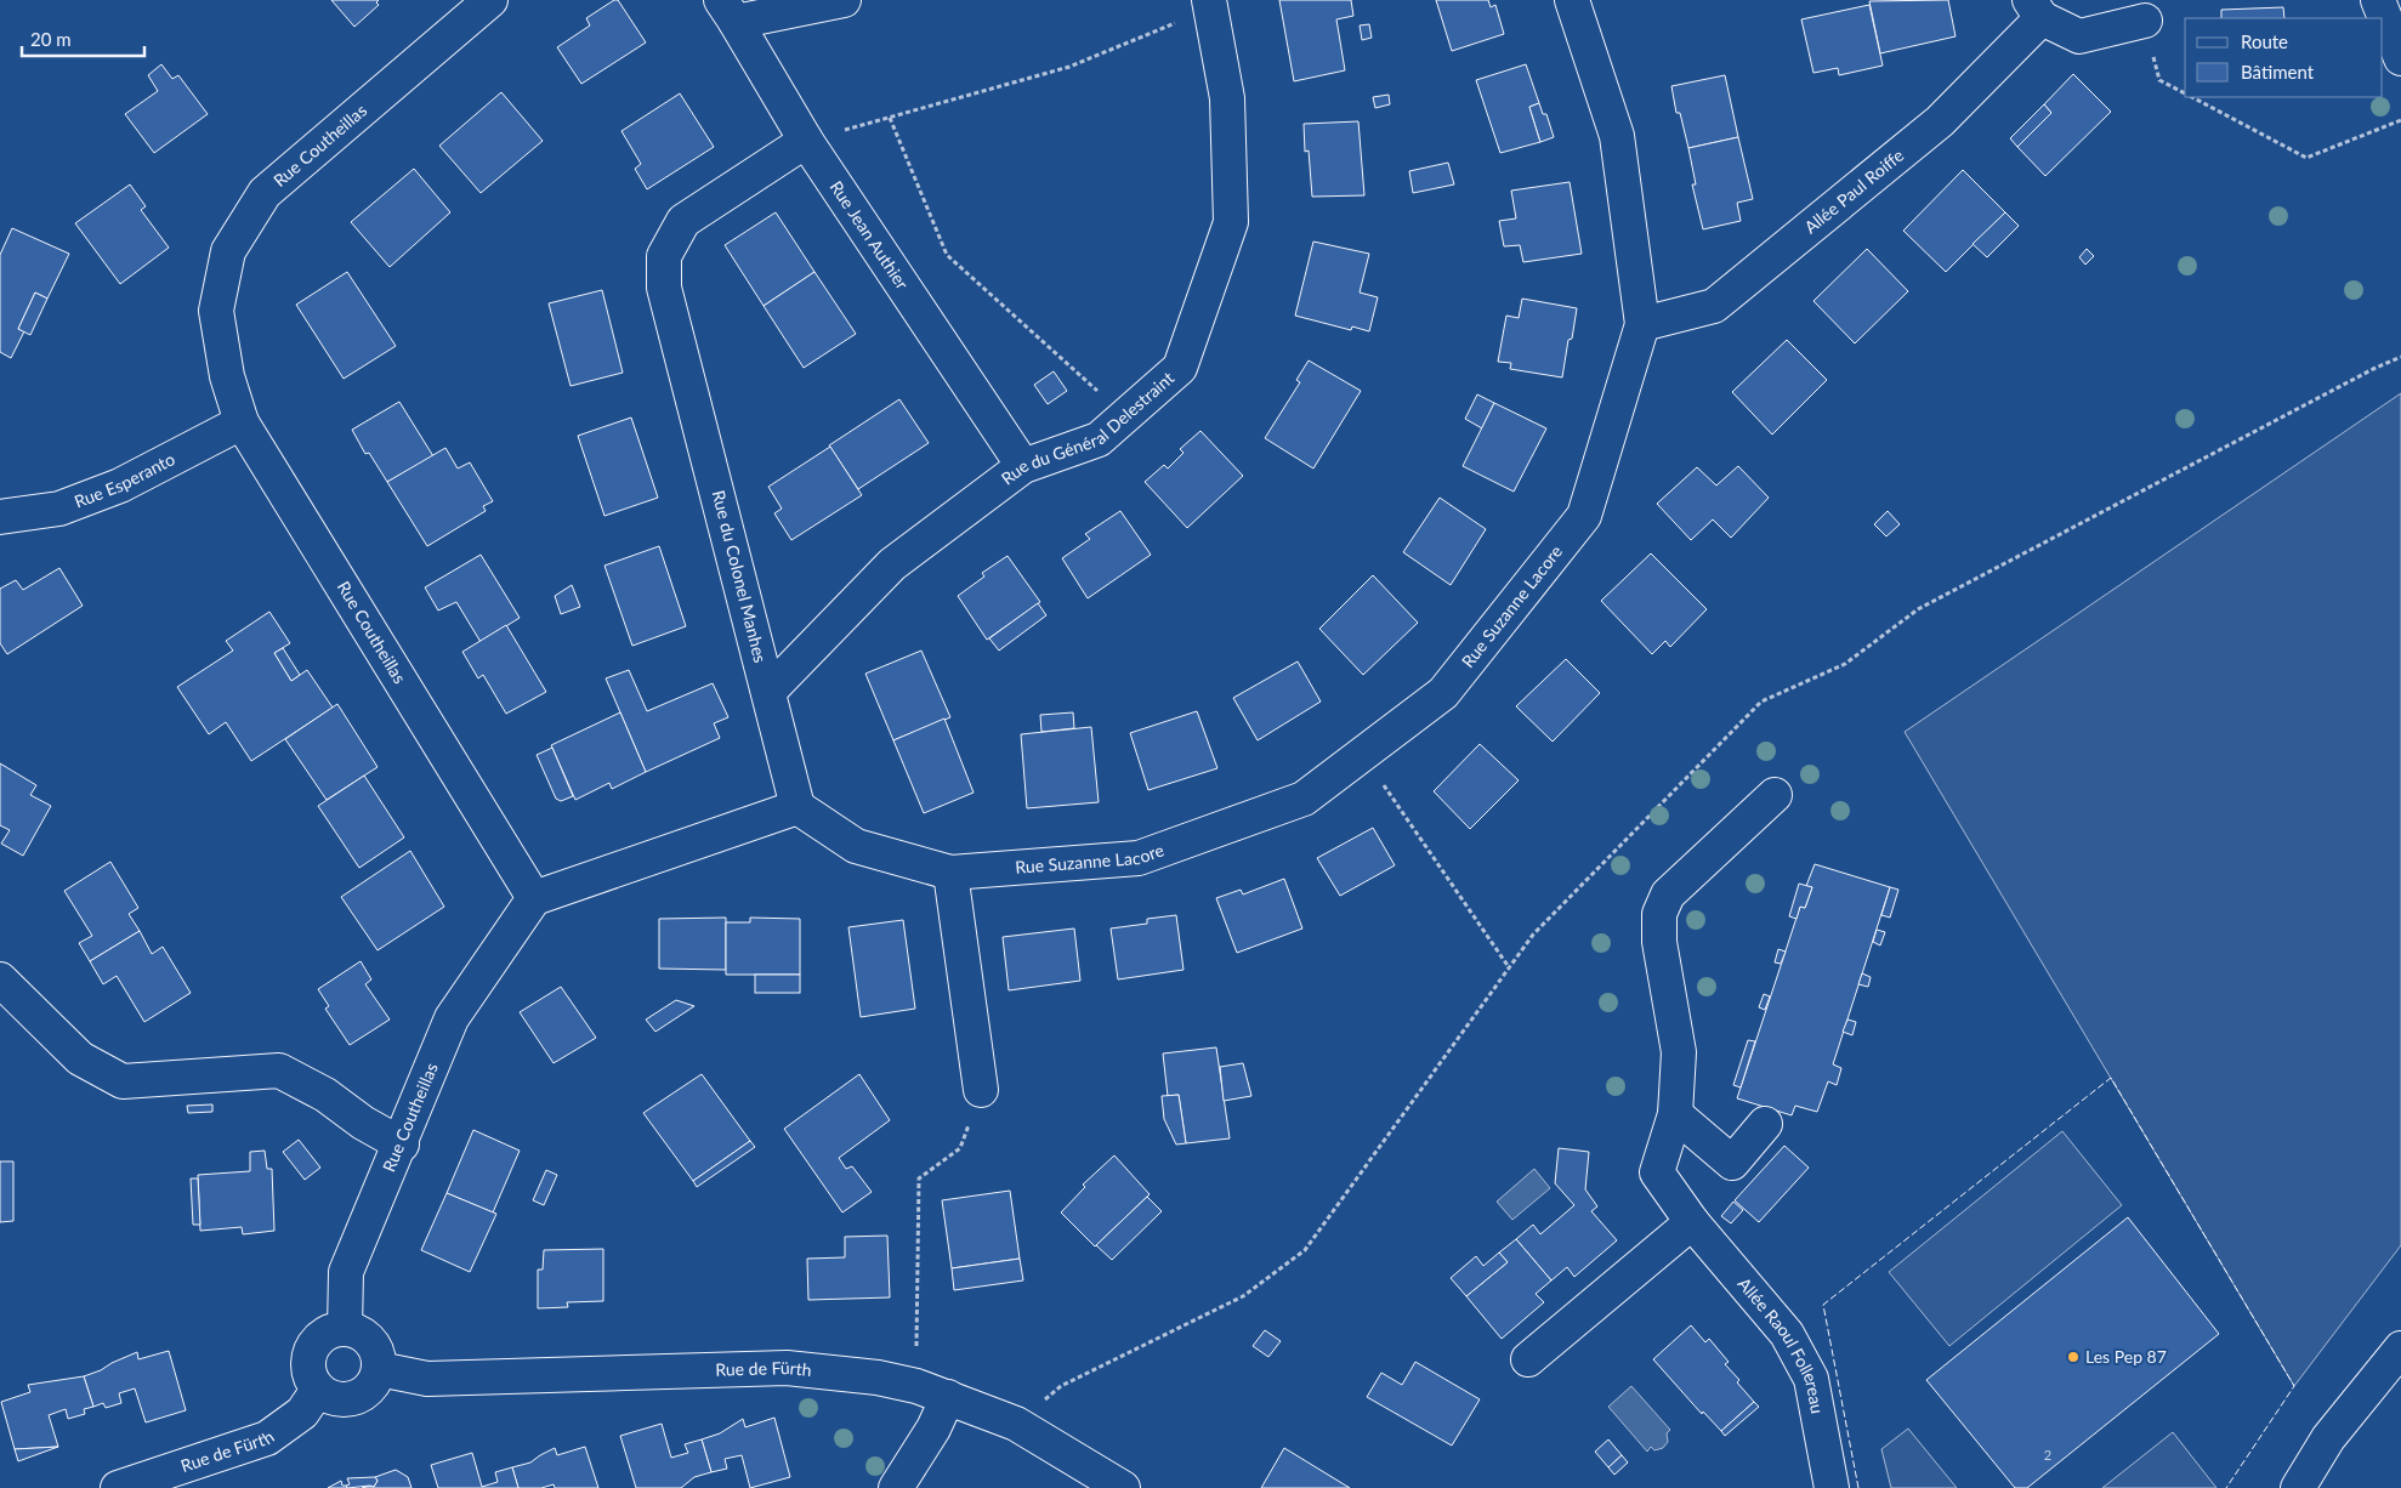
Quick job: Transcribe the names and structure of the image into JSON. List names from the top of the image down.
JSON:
{
  "streets": {
    "street": [
      "Rue Coutheillas",
      "Allée Paul Roiffe",
      "Rue Jean Authier",
      "Rue du Général Delestraint",
      "Rue Esperanto",
      "Rue du Colonel Manhes",
      "Rue Suzanne Lacore",
      "Allée Raoul Follereau",
      "Rue de Fürth"
    ]
  },
  "crossings": [
    ["Rue Coutheillas", "Rue Esperanto"],
    ["Rue Coutheillas", "Rue de Fürth"],
    ["Allée Paul Roiffe", "Rue Suzanne Lacore"],
    ["Rue Jean Authier", "Rue du Général Delestraint"],
    ["Rue Jean Authier", "Rue du Colonel Manhes"],
    ["Rue du Général Delestraint", "Rue du Colonel Manhes"],
    ["Rue du Colonel Manhes", "Rue Suzanne Lacore"]
  ],
  "places": ["Les Pep 87"],
  "house_numbers": ["2"],
  "legend": ["Route", "Bâtiment"],
  "scale_bar": "20 m"
}
